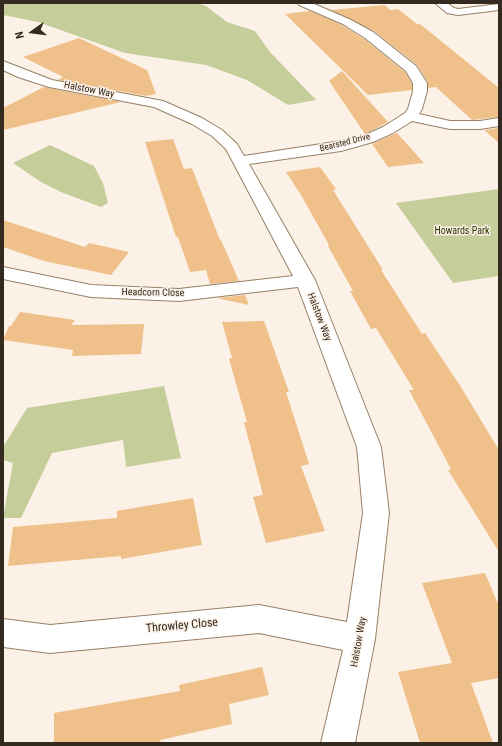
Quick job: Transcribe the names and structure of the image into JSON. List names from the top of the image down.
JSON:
{
  "streets": {
    "street": [
      "Halstow Way",
      "Bearsted Drive",
      "Headcorn Close",
      "Throwley Close"
    ]
  },
  "crossings": [
    ["Halstow Way", "Bearsted Drive"],
    ["Halstow Way", "Headcorn Close"],
    ["Halstow Way", "Throwley Close"]
  ],
  "parks": ["Howards Park"],
  "north": "left"
}
